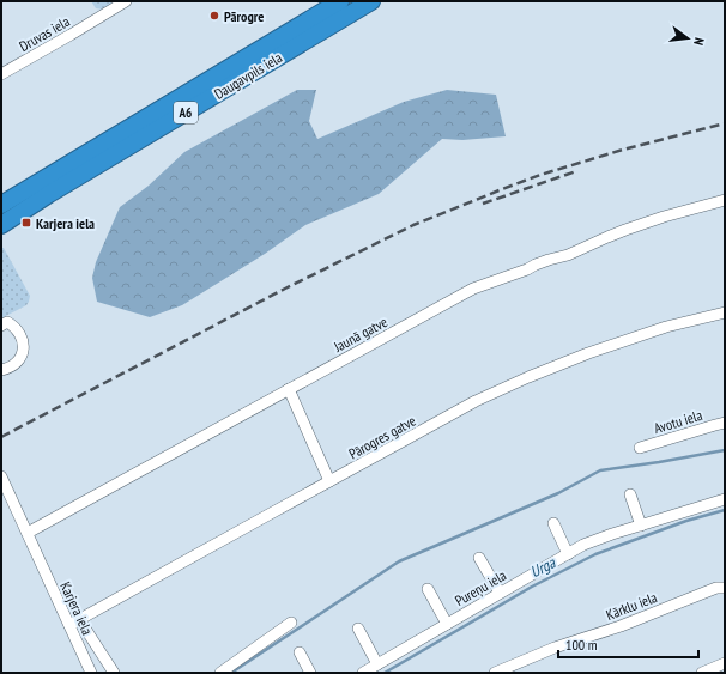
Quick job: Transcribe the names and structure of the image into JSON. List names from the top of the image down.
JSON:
{
  "streets": {
    "highway": ["Daugavpils iela", "A6"],
    "street": [
      "Druvas iela",
      "Jaunā gatve",
      "Avotu iela",
      "Pārogres gatve",
      "Pureņu iela",
      "Kārklu iela",
      "Karjera iela"
    ]
  },
  "crossings": [
    ["Jaunā gatve", "Karjera iela"],
    ["Pārogres gatve", "Karjera iela"]
  ],
  "water": ["Urga"],
  "places": {
    "other": ["Pārogre"],
    "transit": ["Karjera iela"]
  },
  "scale_bar": "100 m",
  "north": "right"
}
